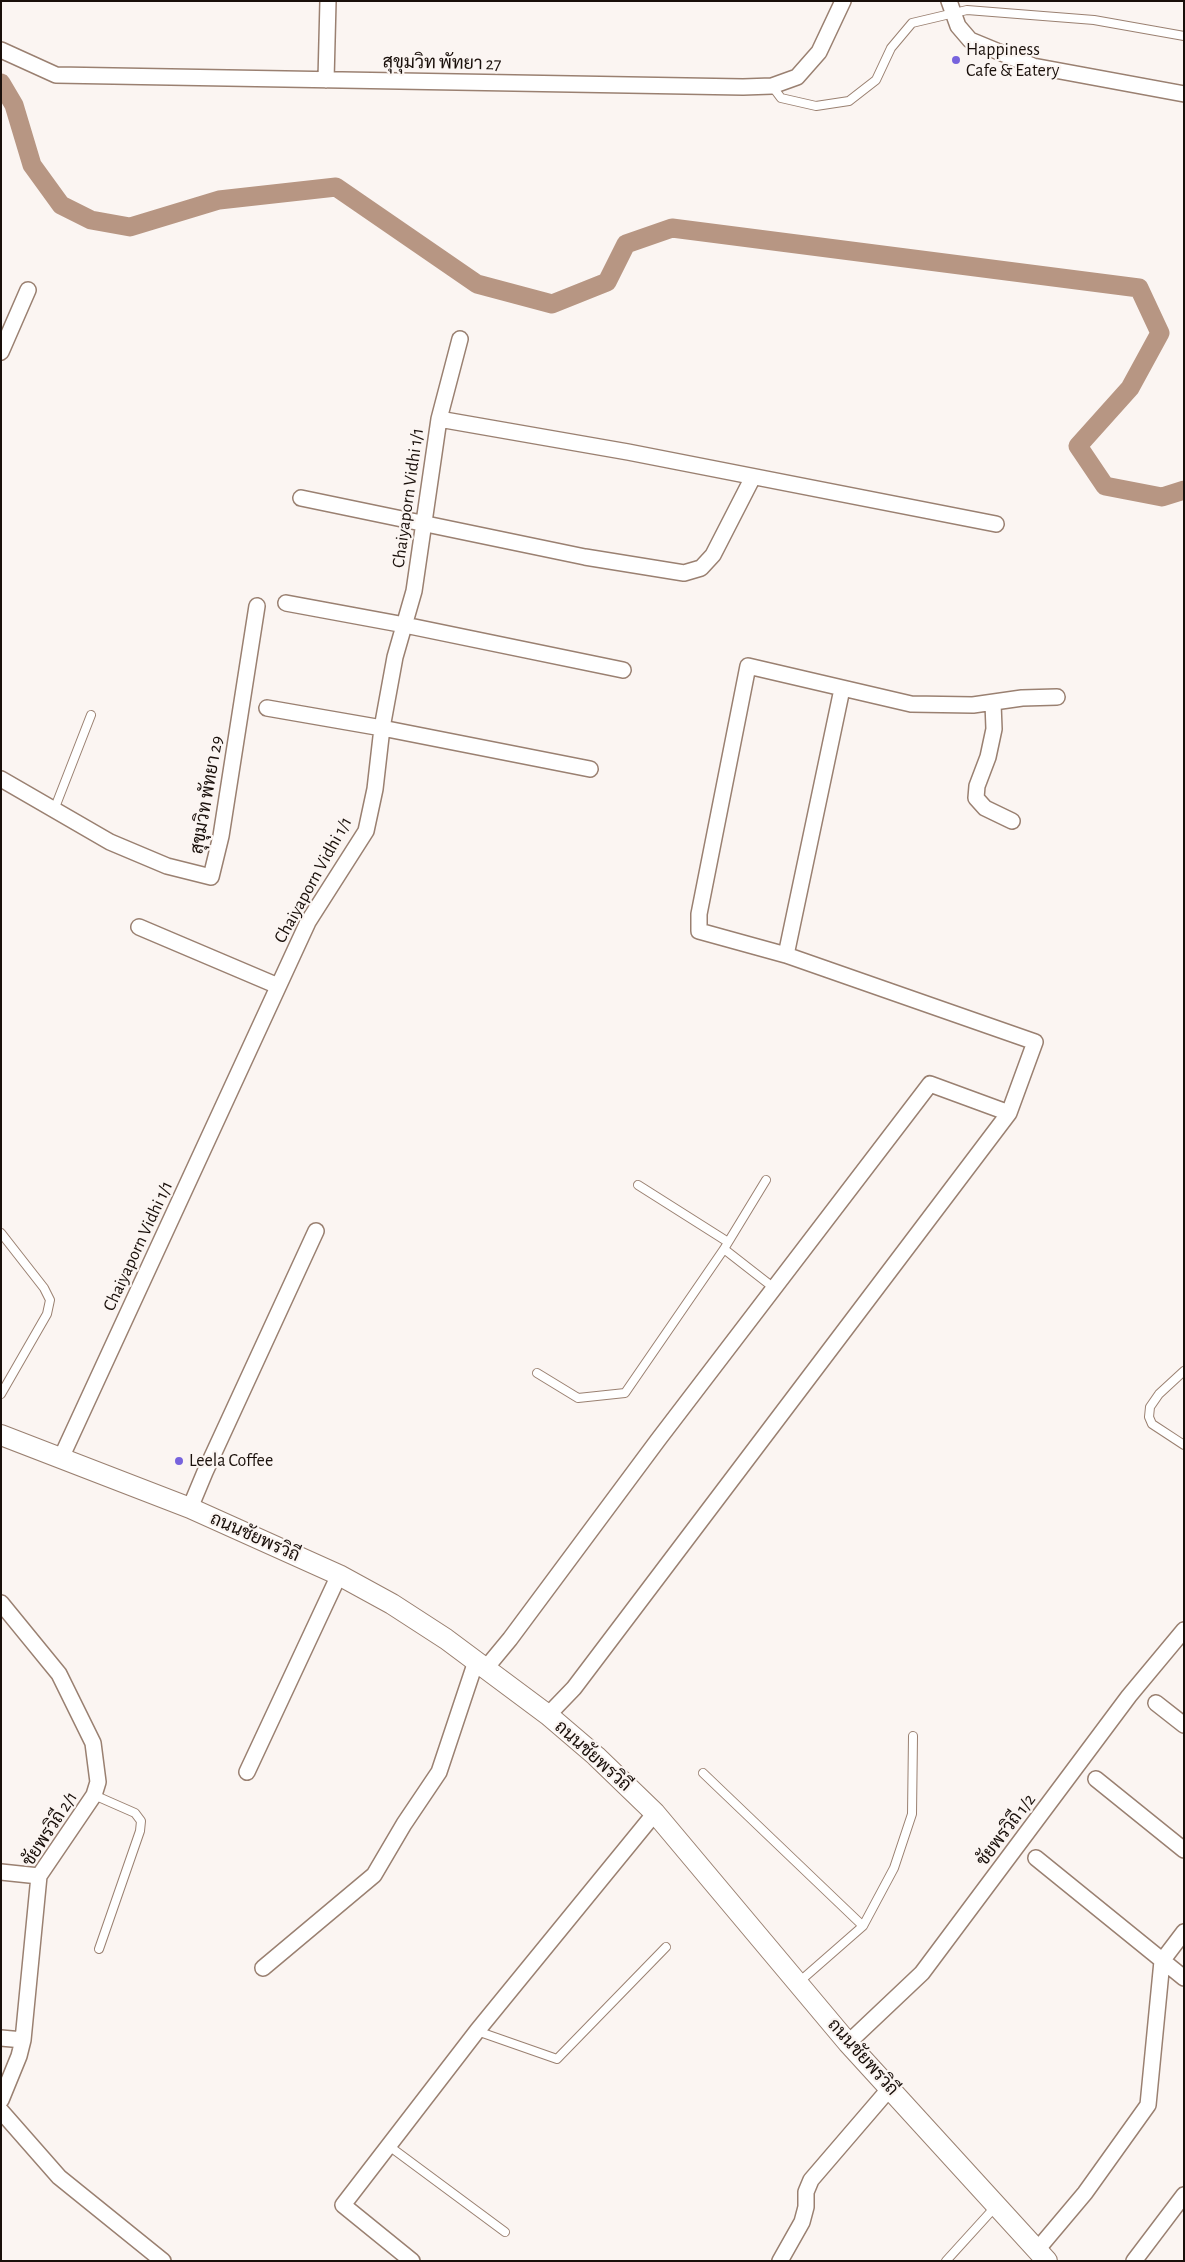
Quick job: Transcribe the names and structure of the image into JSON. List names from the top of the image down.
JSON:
{
  "streets": {
    "main road": ["ถนนชัยพรวิถี"],
    "street": [
      "สุขุมวิท พัทยา 27",
      "Chaiyaporn Vidhi 1/1",
      "สุขุมวิท พัทยา 29",
      "ชัยพรวิถี 2/1",
      "ชัยพรวิถี 1/2"
    ]
  },
  "crossings": [
    ["Chaiyaporn Vidhi 1/1", "ถนนชัยพรวิถี"],
    ["ถนนชัยพรวิถี", "ชัยพรวิถี 1/2"]
  ],
  "places": ["Happiness Cafe & Eatery", "Leela Coffee"]
}
